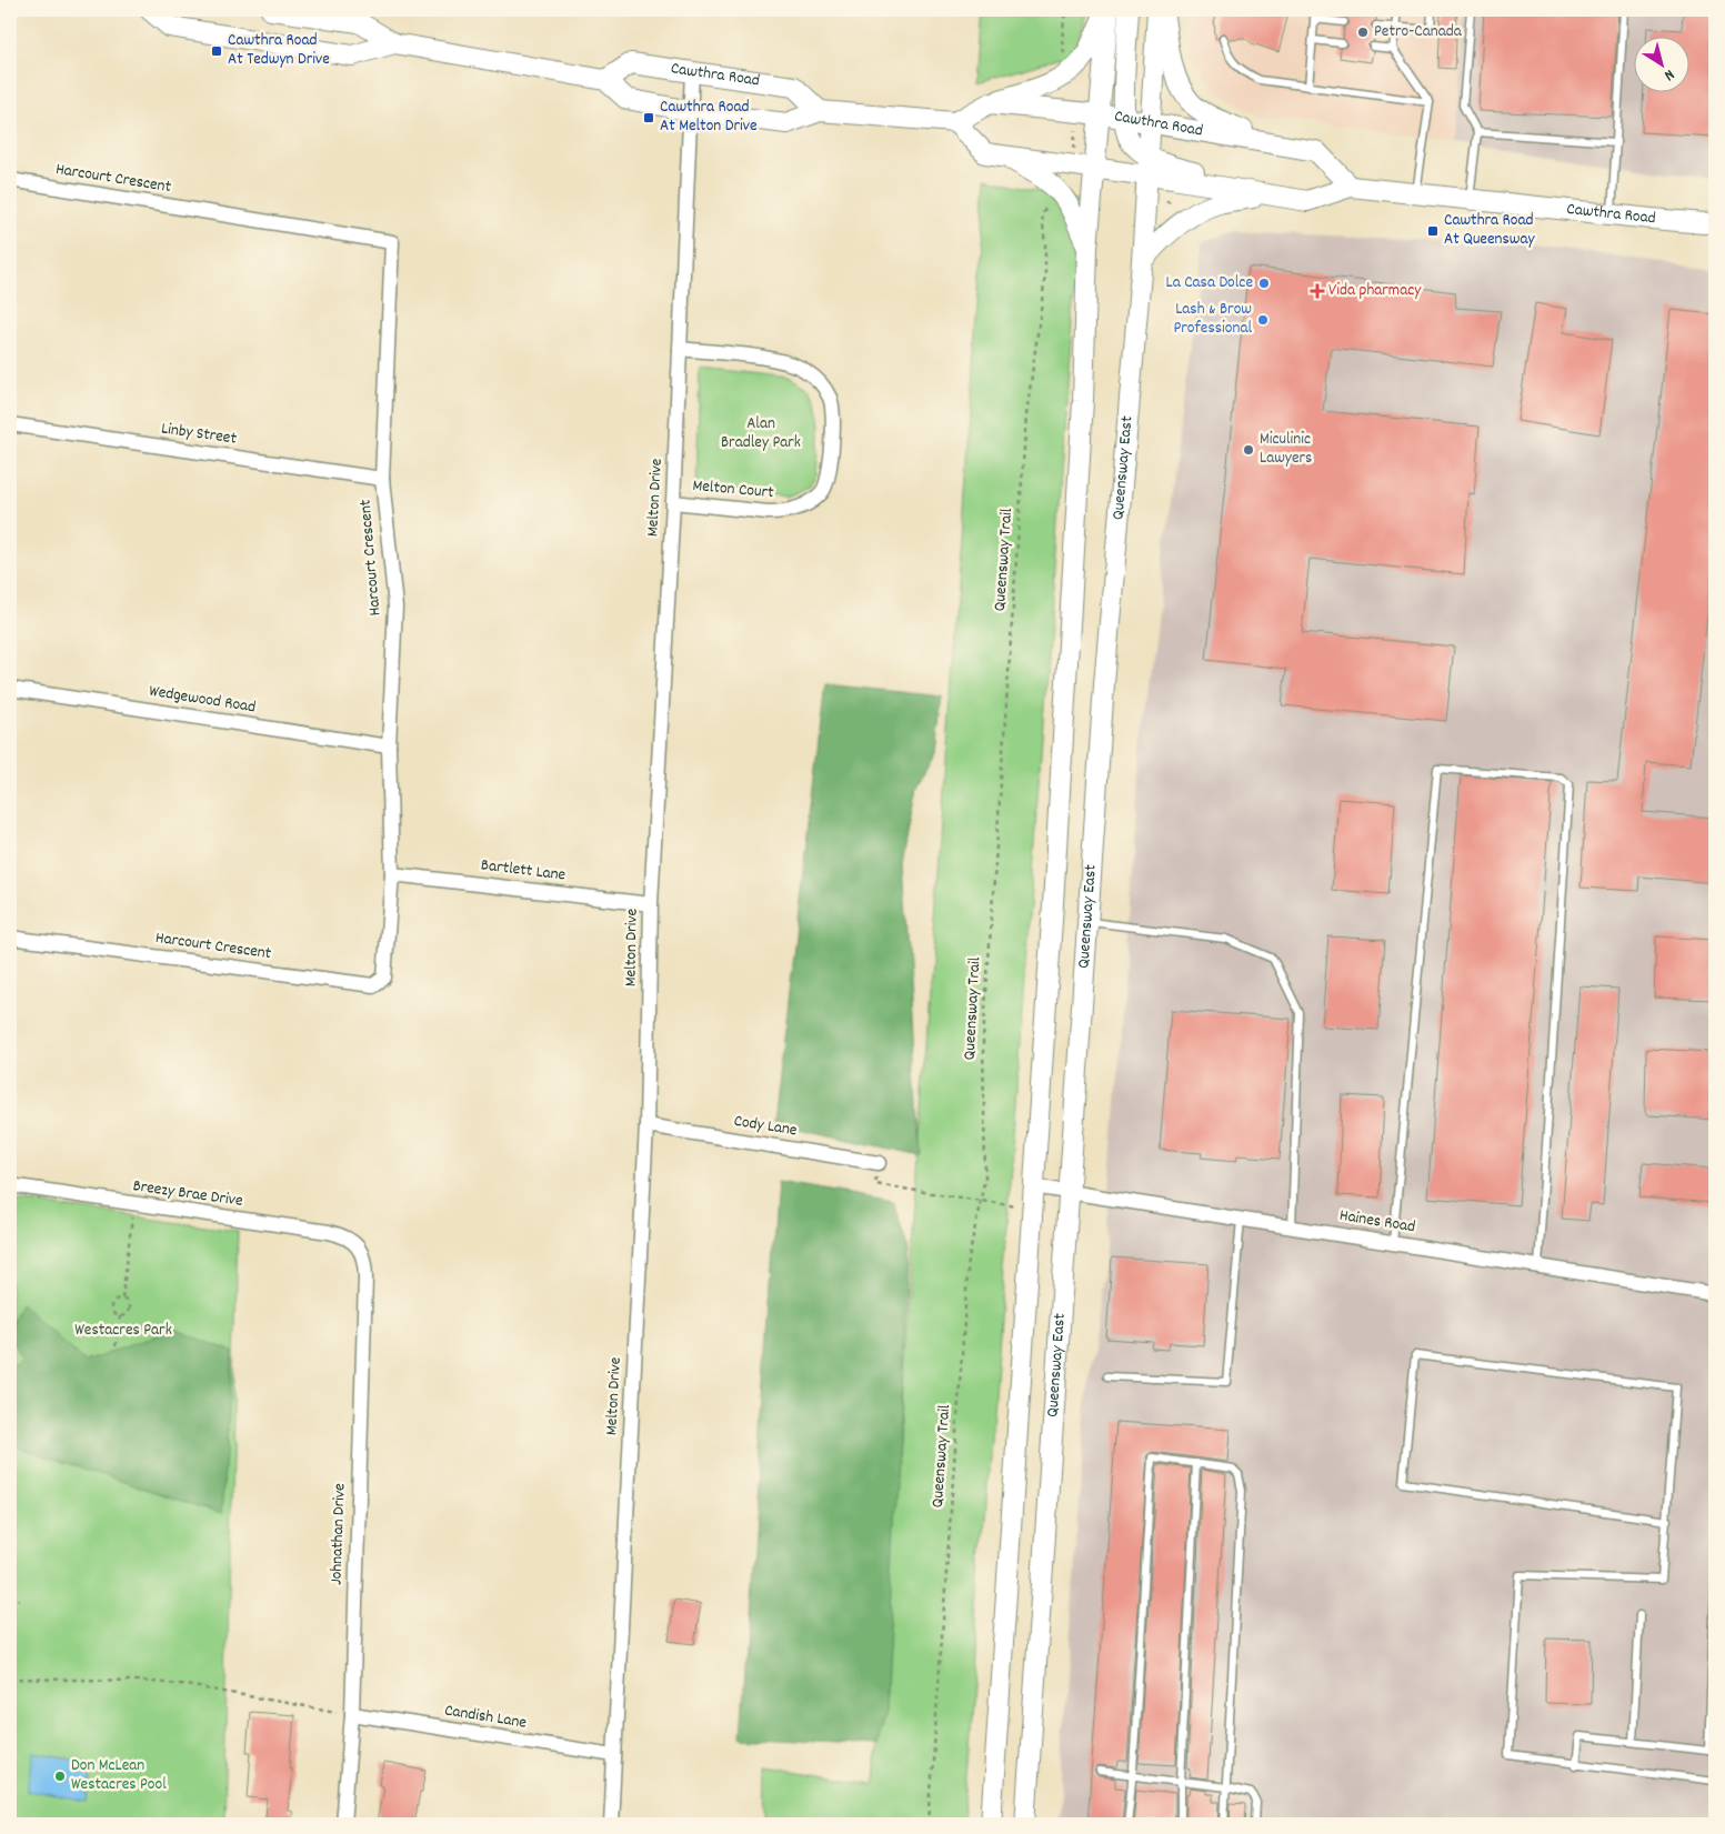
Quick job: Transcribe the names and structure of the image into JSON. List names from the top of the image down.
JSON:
{
  "streets": {
    "main road": ["Cawthra Road", "Queensway East"],
    "street": [
      "Harcourt Crescent",
      "Linby Street",
      "Melton Court",
      "Melton Drive",
      "Wedgewood Road",
      "Bartlett Lane",
      "Cody Lane",
      "Breezy Brae Drive",
      "Haines Road",
      "Johnathan Drive",
      "Candish Lane"
    ],
    "path": ["Queensway Trail"]
  },
  "crossings": [
    ["Cawthra Road", "Queensway East"],
    ["Cawthra Road", "Melton Drive"],
    ["Harcourt Crescent", "Linby Street"],
    ["Harcourt Crescent", "Wedgewood Road"],
    ["Harcourt Crescent", "Bartlett Lane"],
    ["Queensway East", "Haines Road"],
    ["Melton Court", "Melton Drive"],
    ["Melton Drive", "Bartlett Lane"],
    ["Melton Drive", "Cody Lane"],
    ["Melton Drive", "Candish Lane"],
    ["Breezy Brae Drive", "Johnathan Drive"],
    ["Johnathan Drive", "Candish Lane"]
  ],
  "parks": ["Alan Bradley Park", "Westacres Park"],
  "places": {
    "other": [
      "Petro-Canada",
      "La Casa Dolce",
      "Lash & Brow Professional",
      "Miculinic Lawyers",
      "Don McLean Westacres Pool"
    ],
    "transit": ["Cawthra Road At Tedwyn Drive", "Cawthra Road At Melton Drive", "Cawthra Road At Queensway"],
    "health": ["Vida pharmacy"]
  },
  "north": "bottom right"
}
